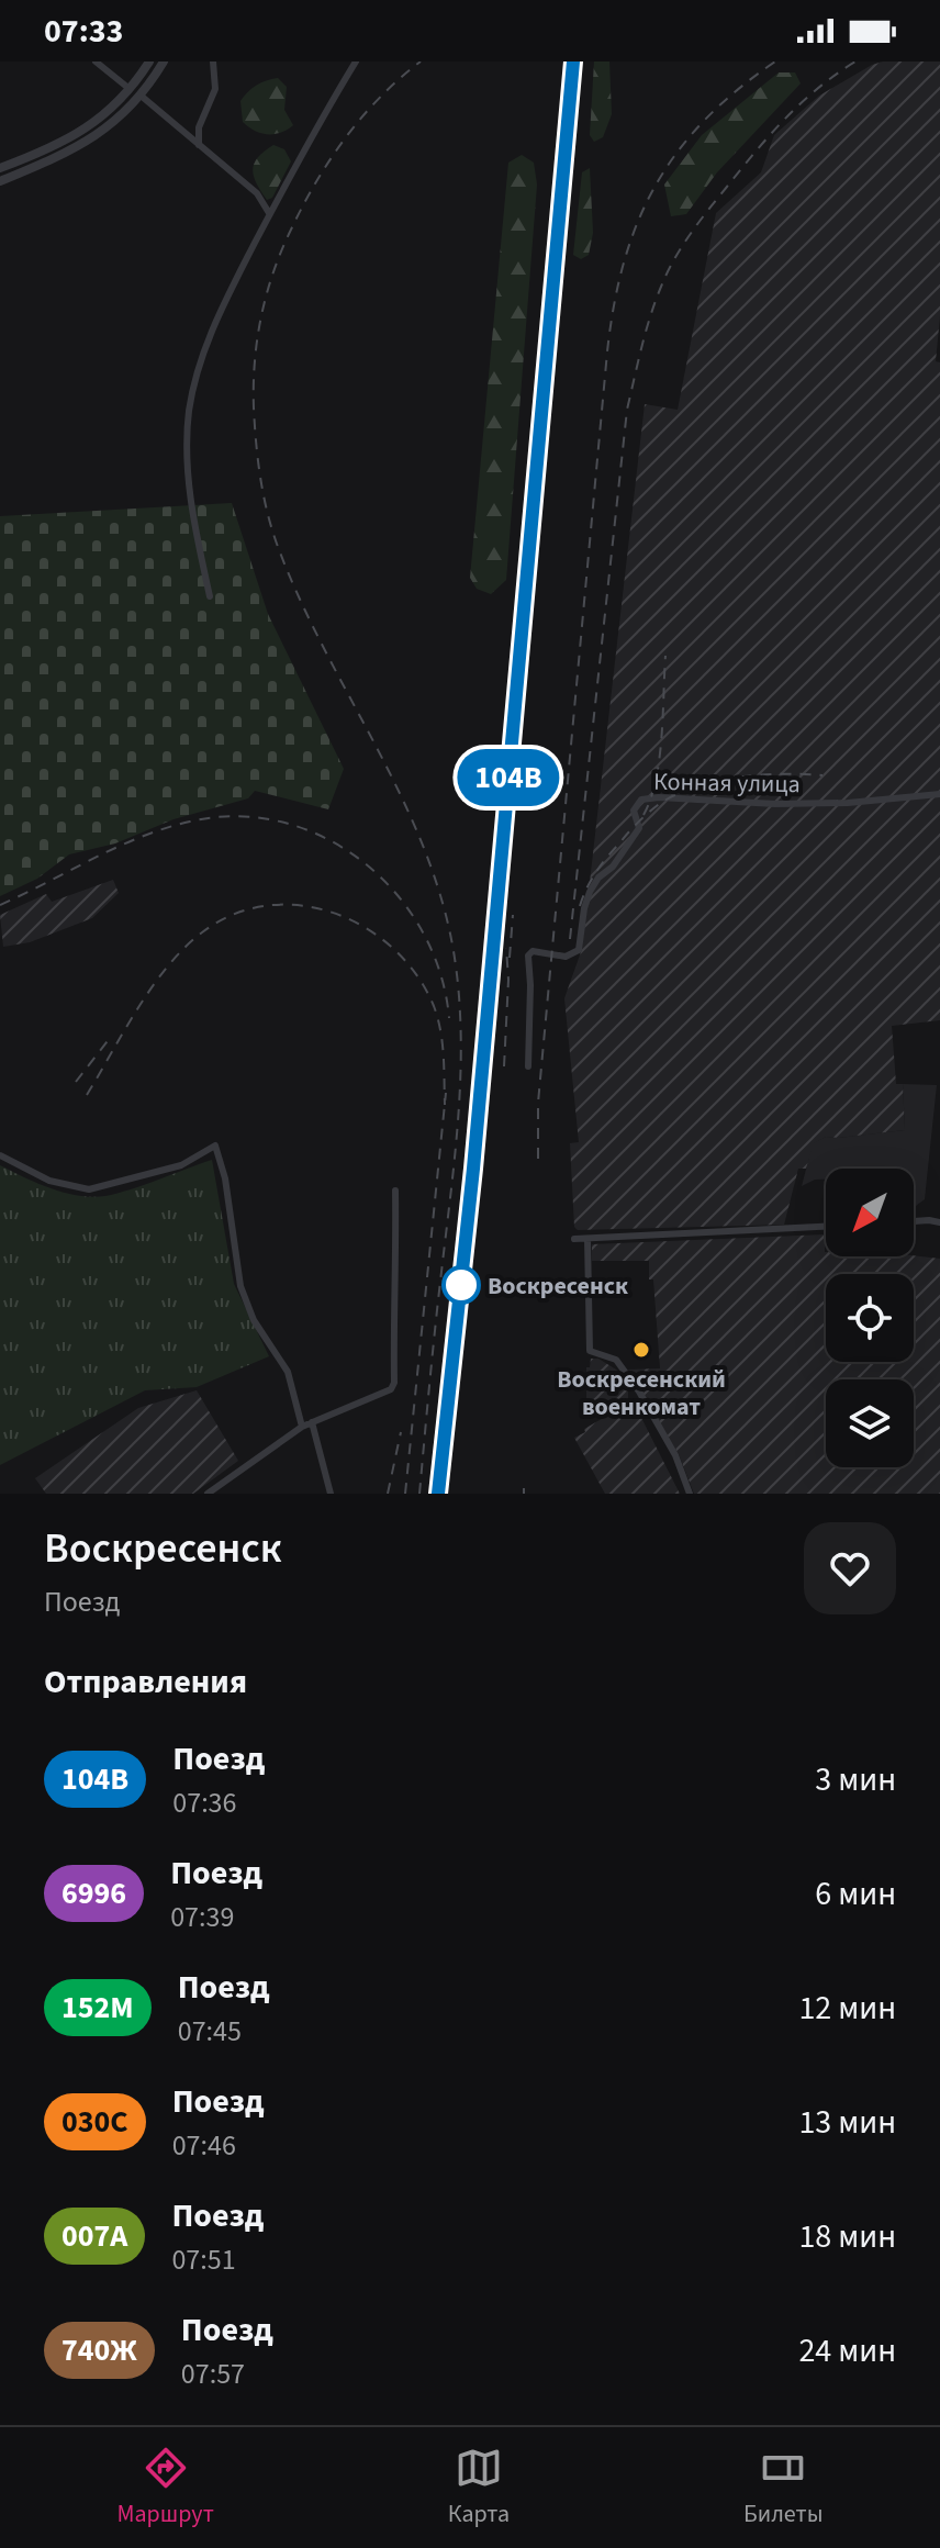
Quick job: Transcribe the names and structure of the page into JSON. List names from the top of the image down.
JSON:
{
  "streets": {
    "street": ["Конная улица"]
  },
  "places": ["Воскресенск", "Воскресенский военкомат"],
  "north": "bottom left",
  "page": {
    "status": "07:33",
    "on_map": "104В",
    "heading": [
      ["Воскресенск", "Поезд"],
      "Отправления"
    ],
    "list": [
      {
        "mark": "104В",
        "name": "Поезд",
        "note": "07:36",
        "value": "3 мин"
      },
      {
        "mark": "6996",
        "name": "Поезд",
        "note": "07:39",
        "value": "6 мин"
      },
      {
        "mark": "152М",
        "name": "Поезд",
        "note": "07:45",
        "value": "12 мин"
      },
      {
        "mark": "030C",
        "name": "Поезд",
        "note": "07:46",
        "value": "13 мин"
      },
      {
        "mark": "007А",
        "name": "Поезд",
        "note": "07:51",
        "value": "18 мин"
      },
      {
        "mark": "740Ж",
        "name": "Поезд",
        "note": "07:57",
        "value": "24 мин"
      }
    ],
    "tabs": ["Маршрут", "Карта", "Билеты"]
  }
}
